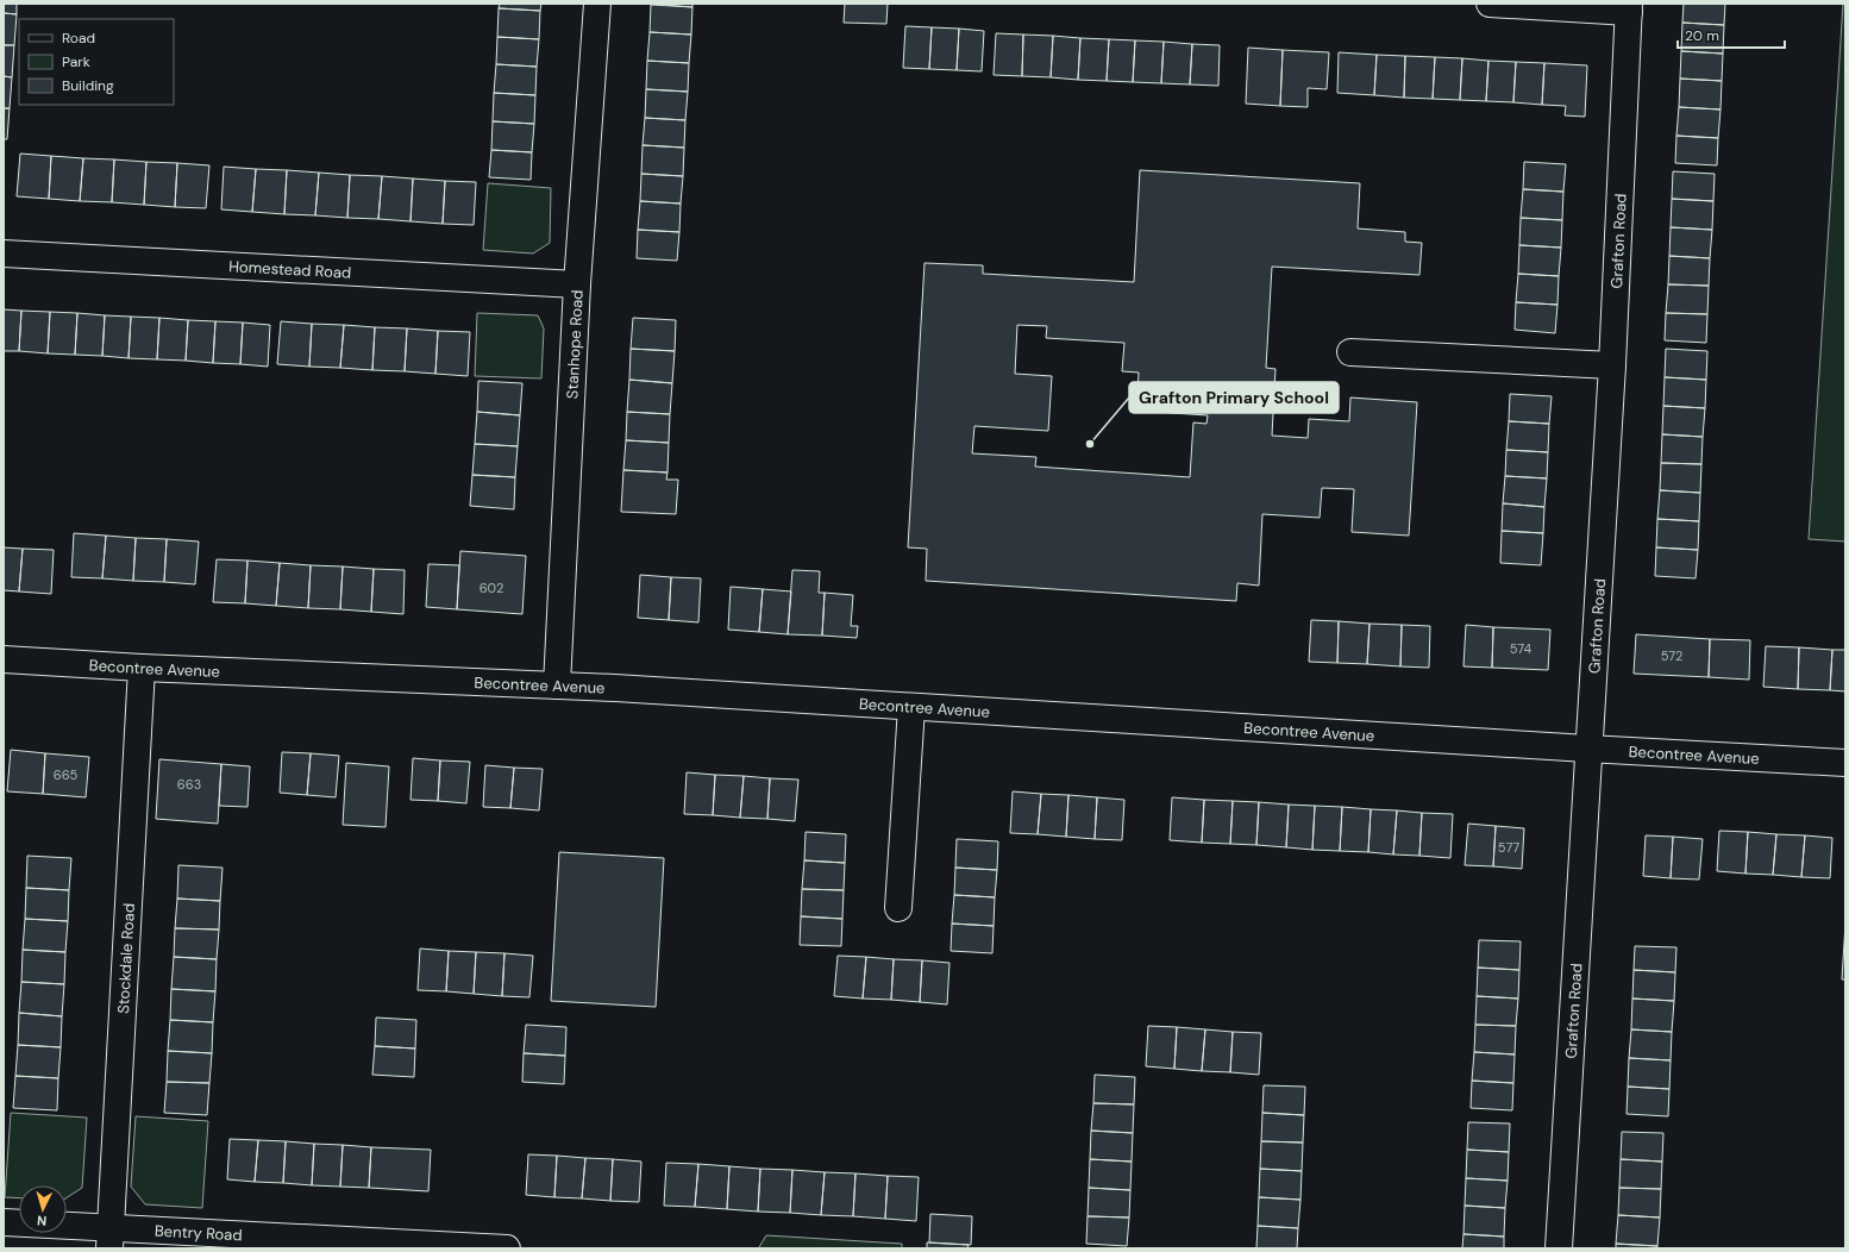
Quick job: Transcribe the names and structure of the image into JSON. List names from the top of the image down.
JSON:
{
  "streets": {
    "street": [
      "Grafton Road",
      "Homestead Road",
      "Stanhope Road",
      "Becontree Avenue",
      "Stockdale Road",
      "Bentry Road"
    ]
  },
  "crossings": [
    ["Grafton Road", "Becontree Avenue"],
    ["Homestead Road", "Stanhope Road"],
    ["Stanhope Road", "Becontree Avenue"],
    ["Becontree Avenue", "Stockdale Road"],
    ["Stockdale Road", "Bentry Road"]
  ],
  "places": ["Grafton Primary School"],
  "house_numbers": [
    "602",
    "574",
    "572",
    "665",
    "663",
    "577"
  ],
  "legend": ["Road", "Park", "Building"],
  "scale_bar": "20 m",
  "north": "bottom"
}
